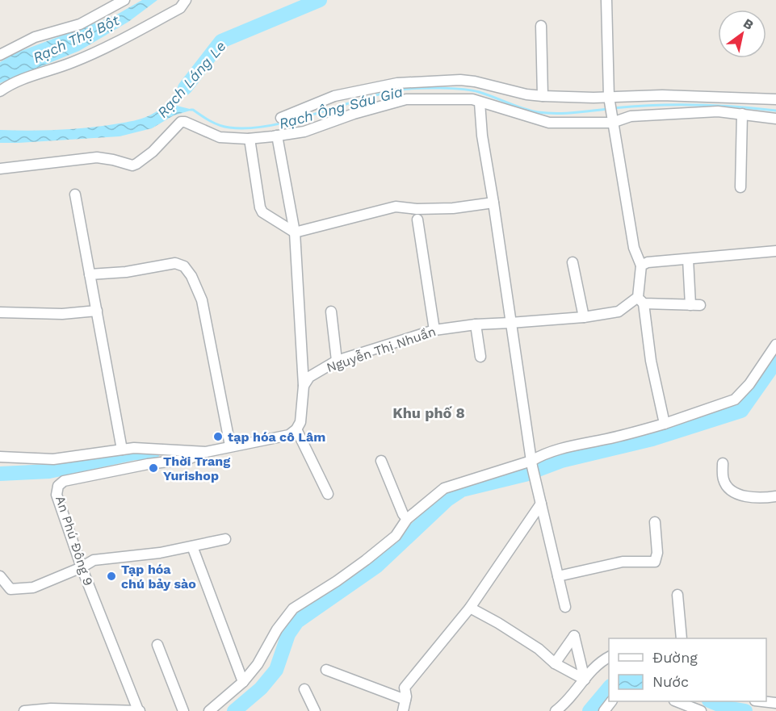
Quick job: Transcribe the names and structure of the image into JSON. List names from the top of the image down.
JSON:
{
  "streets": {
    "street": ["Nguyễn Thị Nhuần", "An Phú Đông 9"]
  },
  "districts": ["Khu phố 8"],
  "water": ["Rạch Thợ Bột", "Rạch Láng Le", "Rạch Ông Sáu Gia"],
  "places": ["tạp hóa cô Lâm", "Thời Trang Yurishop", "Tạp hóa chú bảy sào"],
  "legend": ["Đường", "Nước"],
  "north": "top right"
}
